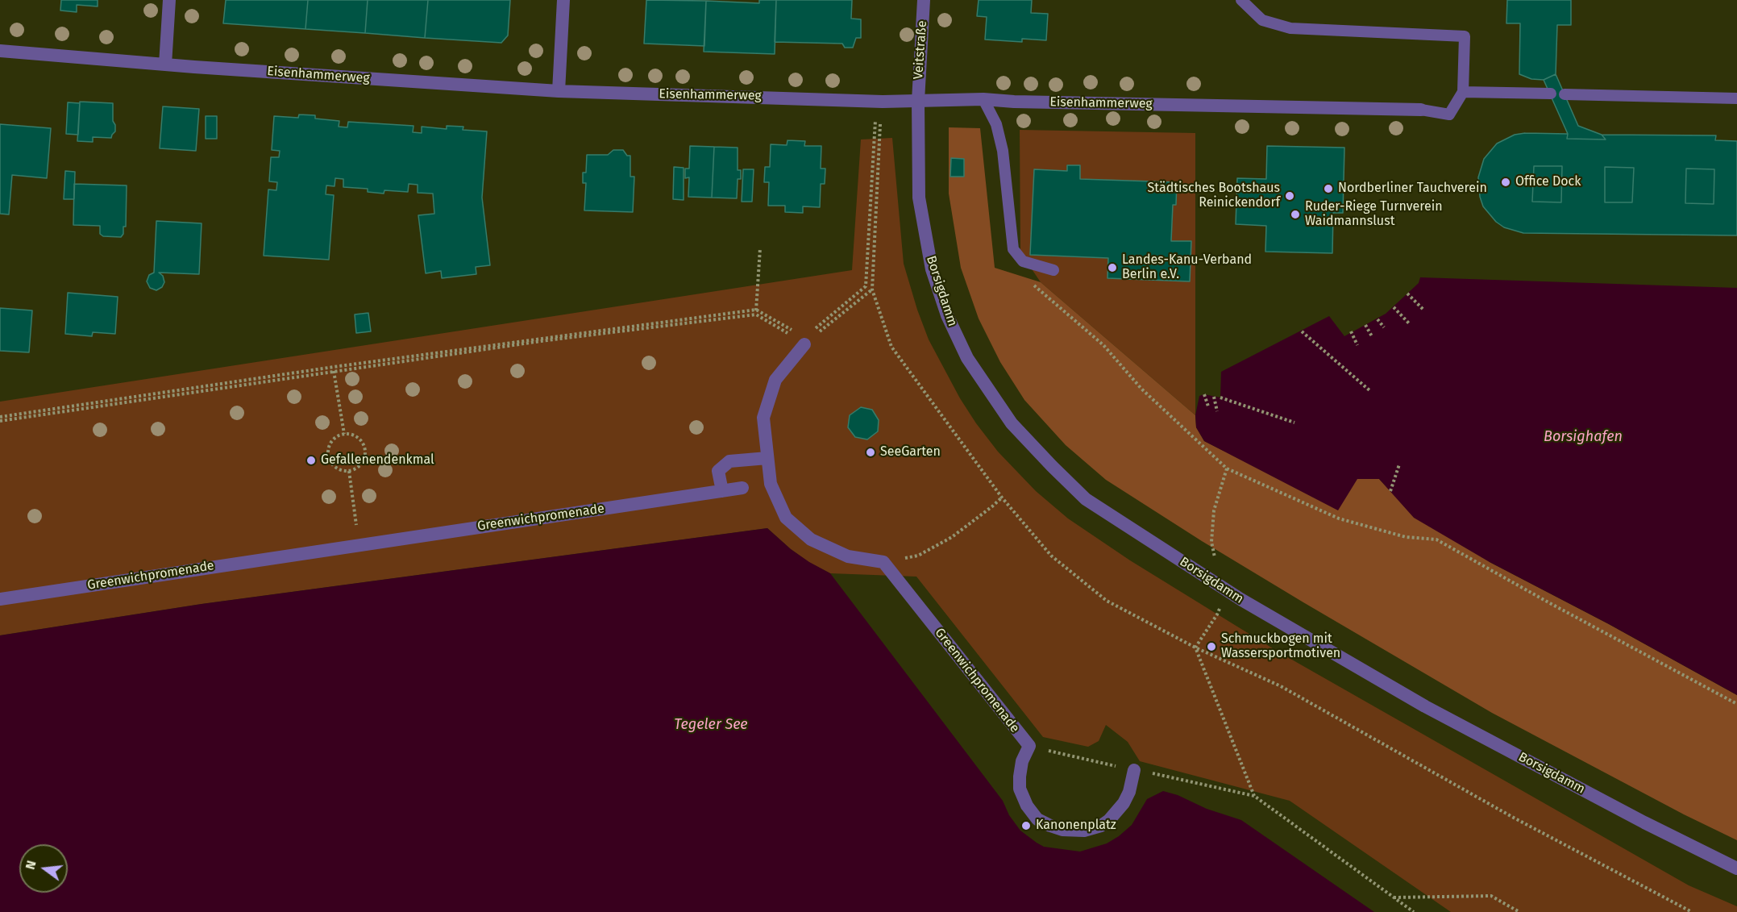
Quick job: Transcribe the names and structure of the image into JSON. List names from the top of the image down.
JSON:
{
  "streets": {
    "street": [
      "Veitstraße",
      "Eisenhammerweg",
      "Borsigdamm",
      "Greenwichpromenade"
    ]
  },
  "crossings": [
    ["Veitstraße", "Eisenhammerweg"],
    ["Veitstraße", "Borsigdamm"],
    ["Eisenhammerweg", "Borsigdamm"]
  ],
  "water": ["Borsighafen", "Tegeler See"],
  "places": [
    "Office Dock",
    "Nordberliner Tauchverein",
    "Städtisches Bootshaus Reinickendorf",
    "Ruder-Riege Turnverein Waidmannslust",
    "Landes-Kanu-Verband Berlin e.V.",
    "SeeGarten",
    "Gefallenendenkmal",
    "Schmuckbogen mit Wassersportmotiven",
    "Kanonenplatz"
  ],
  "north": "left"
}
